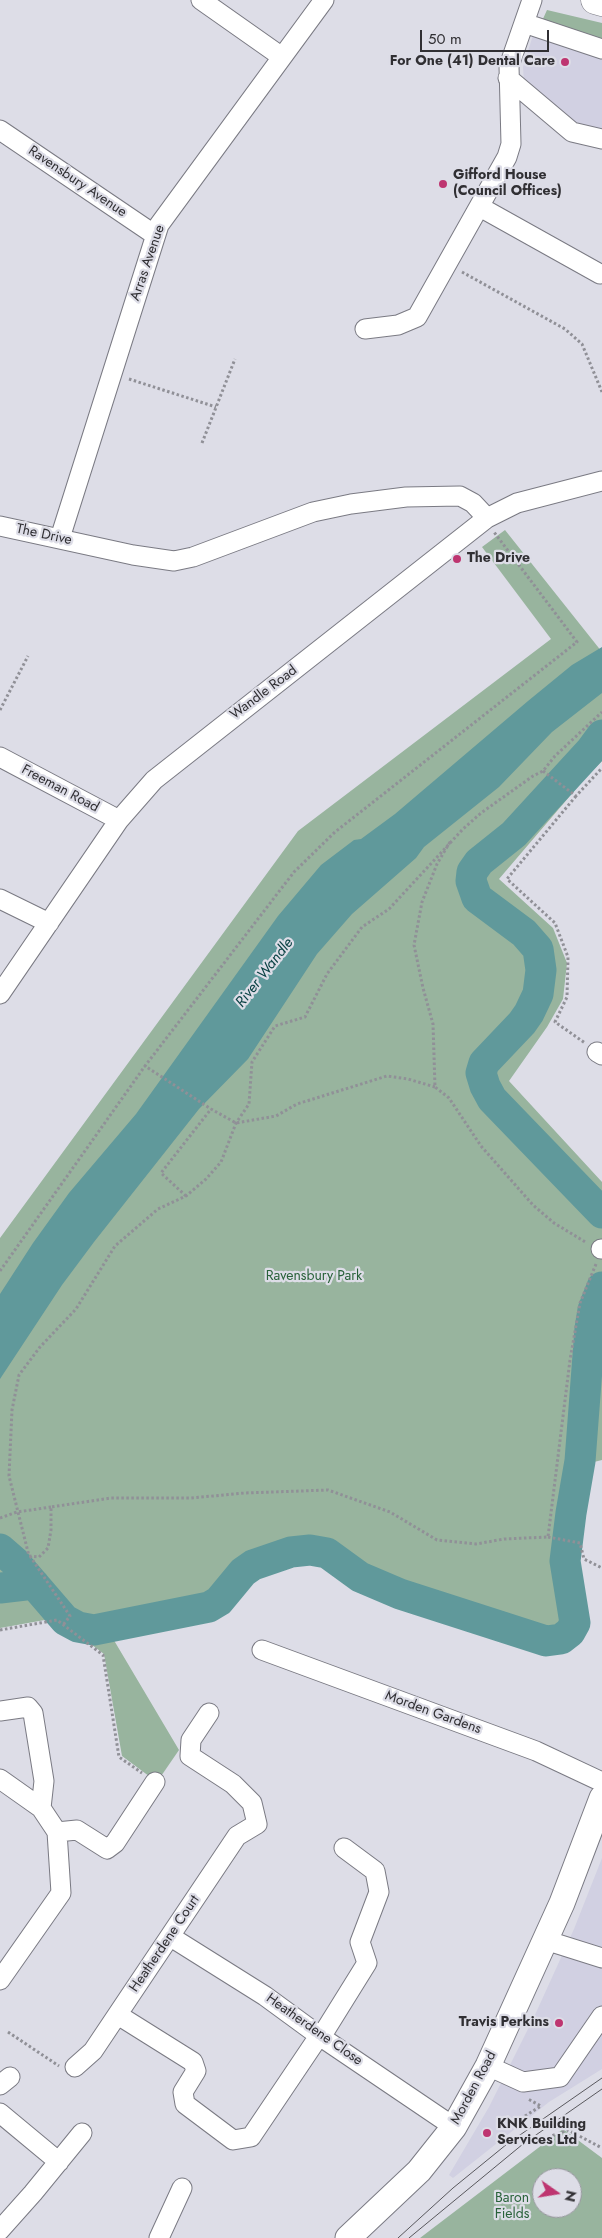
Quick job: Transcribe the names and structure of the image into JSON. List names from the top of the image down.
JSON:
{
  "streets": {
    "main road": ["Morden Road"],
    "street": [
      "Ravensbury Avenue",
      "Arras Avenue",
      "The Drive",
      "Wandle Road",
      "Freeman Road",
      "Morden Gardens",
      "Heatherdene Court",
      "Heatherdene Close"
    ]
  },
  "crossings": [
    ["Ravensbury Avenue", "Arras Avenue"],
    ["Arras Avenue", "The Drive"],
    ["The Drive", "Wandle Road"],
    ["Wandle Road", "Freeman Road"],
    ["Heatherdene Court", "Heatherdene Close"],
    ["Heatherdene Close", "Morden Road"]
  ],
  "water": ["River Wandle"],
  "parks": ["Ravensbury Park", "Baron Fields"],
  "places": [
    "For One (41) Dental Care",
    "Gifford House (Council Offices)",
    "The Drive",
    "Travis Perkins",
    "KNK Building Services Ltd"
  ],
  "scale_bar": "50 m",
  "north": "right"
}
